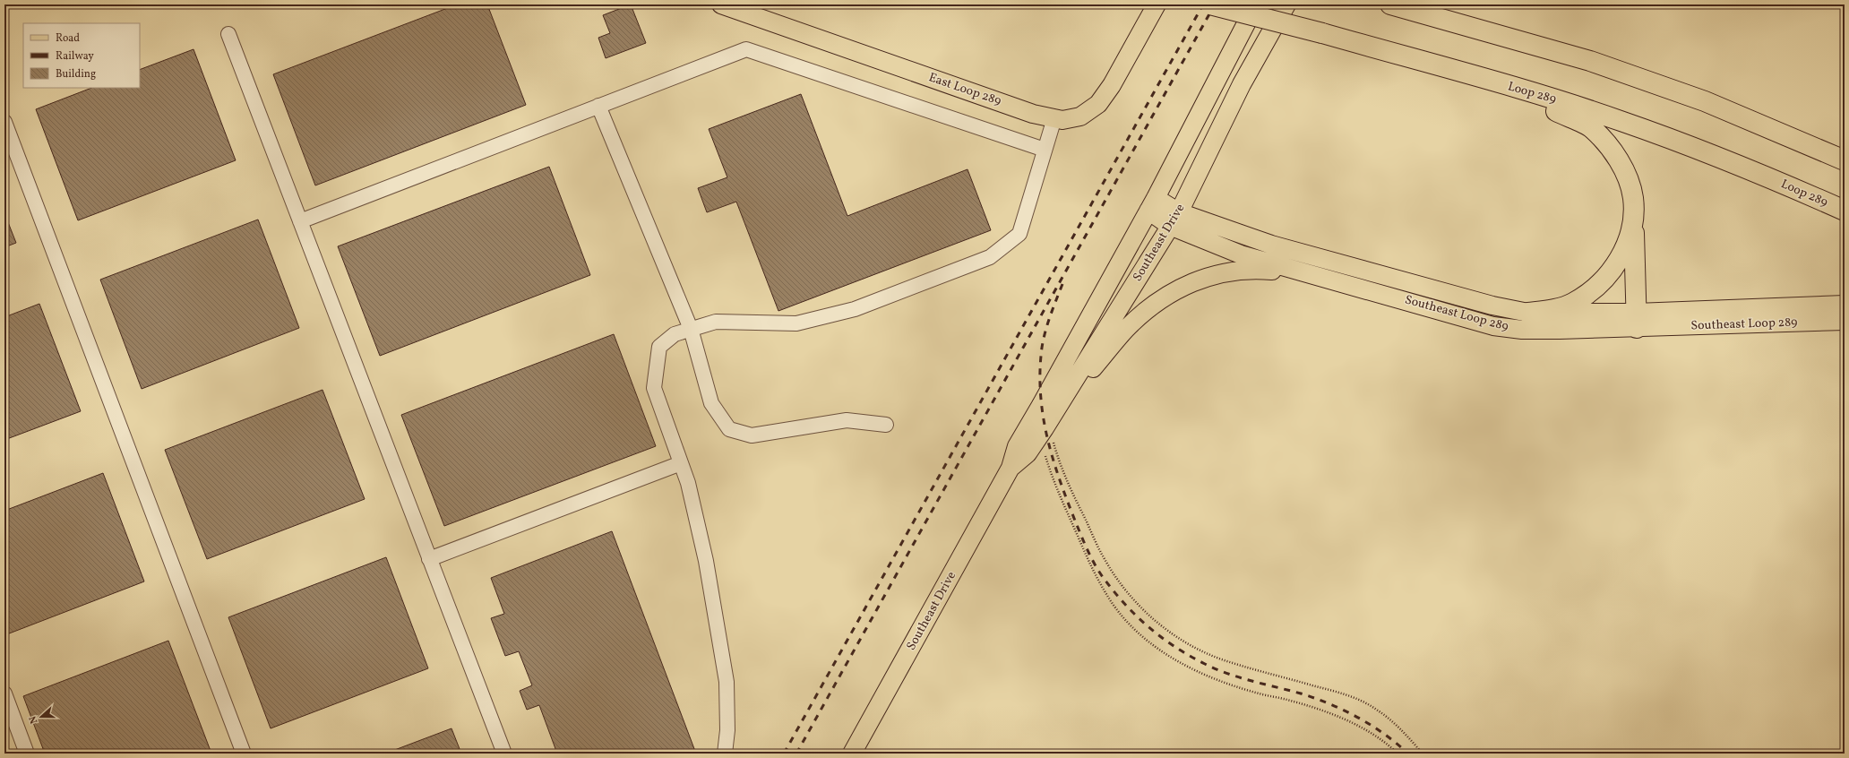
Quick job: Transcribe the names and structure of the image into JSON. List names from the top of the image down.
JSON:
{
  "streets": {
    "highway": ["Loop 289"],
    "main road": ["East Loop 289", "Southeast Drive", "Southeast Loop 289"]
  },
  "crossings": [
    ["Southeast Drive", "Southeast Loop 289"]
  ],
  "legend": ["Road", "Railway", "Building"],
  "north": "left"
}
